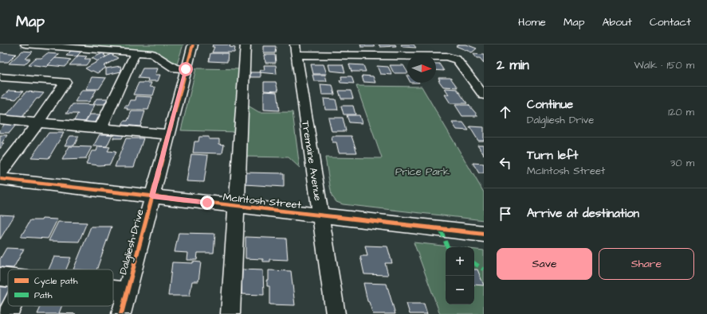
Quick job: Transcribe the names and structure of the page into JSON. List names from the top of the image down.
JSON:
{
  "streets": {
    "street": ["Tremaine Avenue", "McIntosh Street", "Dalgliesh Drive"]
  },
  "crossings": [
    ["Tremaine Avenue", "McIntosh Street"],
    ["McIntosh Street", "Dalgliesh Drive"]
  ],
  "parks": ["Price Park"],
  "legend": ["Cycle path", "Path"],
  "north": "right",
  "page": {
    "header": "Map",
    "nav": [
      "Home",
      "Map",
      "About",
      "Contact"
    ],
    "heading": ["2 min", "Walk · 150 m"],
    "list": [
      ["Continue", "Dalgliesh Drive", "120 m"],
      ["Turn left", "McIntosh Street", "30 m"],
      "Arrive at destination"
    ],
    "buttons": ["Save", "Share"],
    "map_buttons": ["+", "−"]
  }
}
